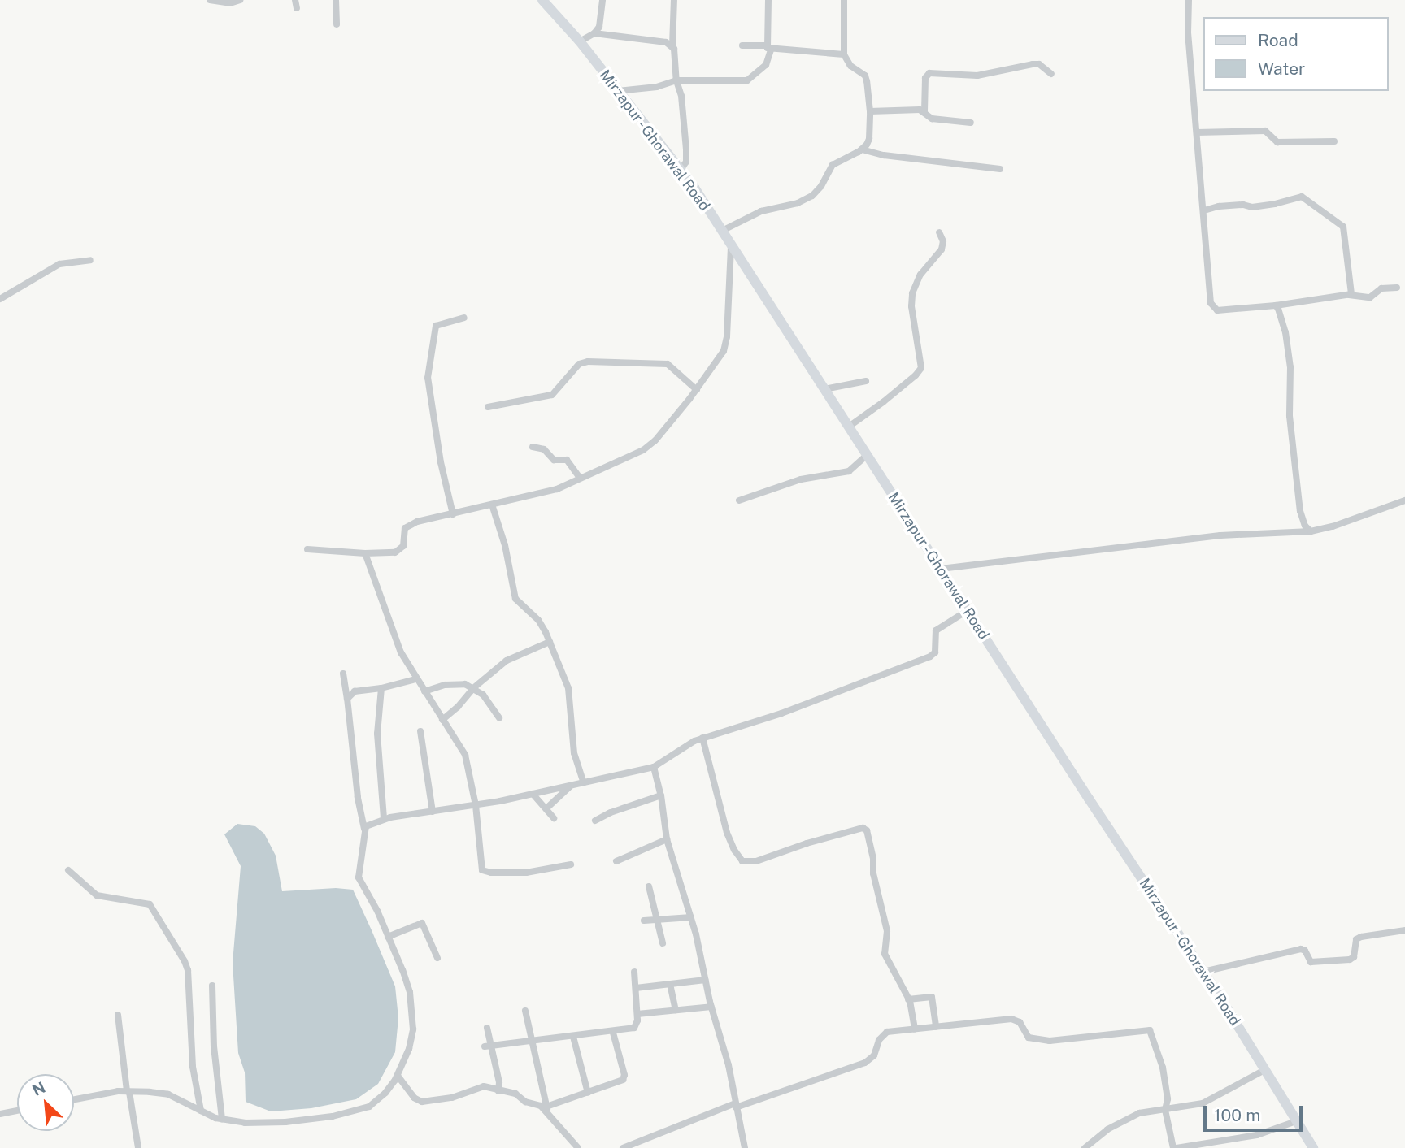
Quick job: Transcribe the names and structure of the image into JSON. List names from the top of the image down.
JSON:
{
  "streets": {
    "main road": ["Mirzapur - Ghorawal Road"]
  },
  "legend": ["Road", "Water"],
  "scale_bar": "100 m",
  "north": "top left"
}
